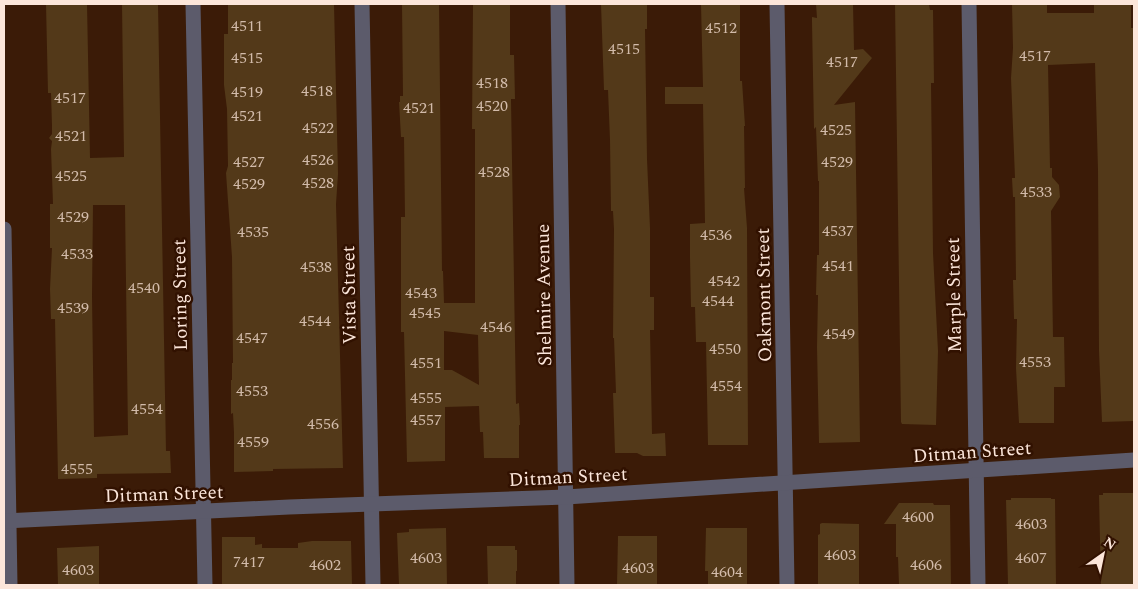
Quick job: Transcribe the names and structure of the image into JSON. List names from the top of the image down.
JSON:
{
  "streets": {
    "street": [
      "Loring Street",
      "Vista Street",
      "Shelmire Avenue",
      "Oakmont Street",
      "Marple Street",
      "Ditman Street"
    ]
  },
  "crossings": [
    ["Loring Street", "Ditman Street"],
    ["Vista Street", "Ditman Street"],
    ["Shelmire Avenue", "Ditman Street"],
    ["Oakmont Street", "Ditman Street"],
    ["Marple Street", "Ditman Street"]
  ],
  "house_numbers": [
    "4511",
    "4512",
    "4515",
    "4517",
    "4515",
    "4517",
    "4518",
    "4518",
    "4519",
    "4517",
    "4520",
    "4521",
    "4521",
    "4522",
    "4525",
    "4521",
    "4526",
    "4527",
    "4529",
    "4528",
    "4525",
    "4528",
    "4529",
    "4533",
    "4529",
    "4537",
    "4535",
    "4536",
    "4533",
    "4541",
    "4538",
    "4542",
    "4540",
    "4543",
    "4544",
    "4539",
    "4545",
    "4544",
    "4546",
    "4549",
    "4547",
    "4550",
    "4553",
    "4551",
    "4554",
    "4553",
    "4555",
    "4554",
    "4557",
    "4556",
    "4559",
    "4555",
    "4600",
    "4603",
    "4603",
    "4603",
    "4607",
    "7417",
    "4602",
    "4606",
    "4603",
    "4603",
    "4604"
  ],
  "north": "top right"
}
